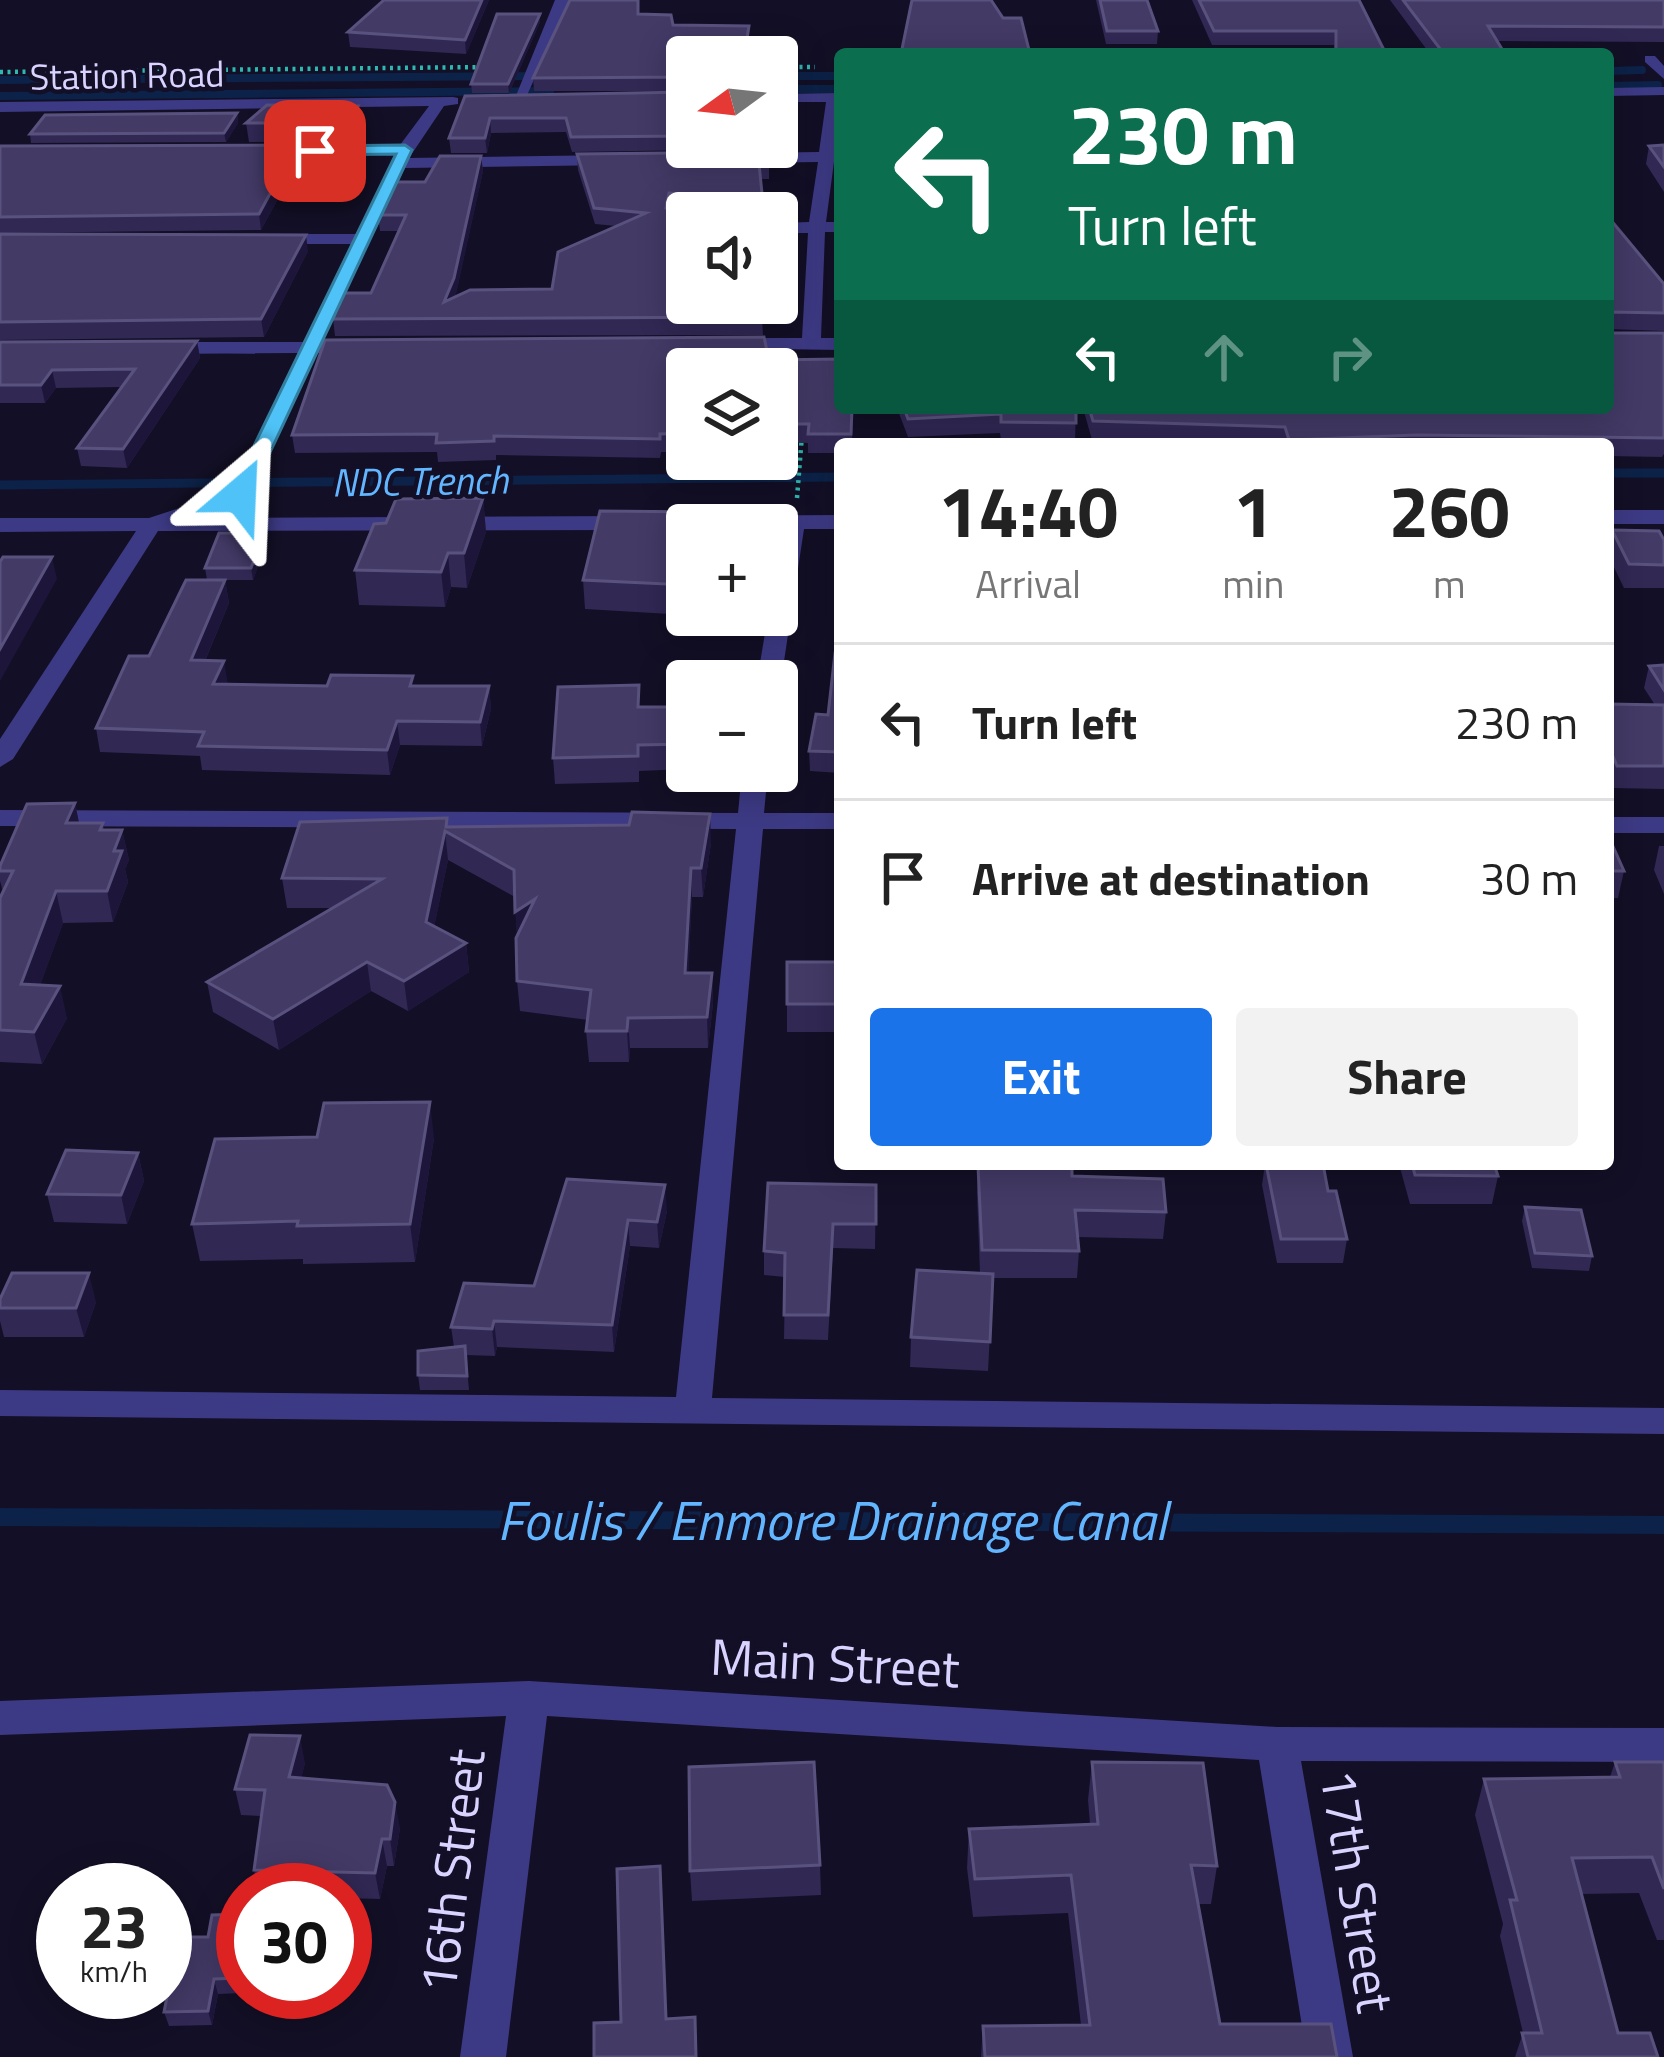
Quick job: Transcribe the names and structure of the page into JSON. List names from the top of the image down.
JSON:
{
  "streets": {
    "street": [
      "Station Road",
      "Main Street",
      "16th Street",
      "17th Street"
    ]
  },
  "crossings": [
    ["Main Street", "16th Street"],
    ["Main Street", "17th Street"]
  ],
  "water": ["NDC Trench", "Foulis / Enmore Drainage Canal"],
  "north": "left",
  "page": {
    "map_buttons": ["+", "−"],
    "turn": ["230 m", "Turn left"],
    "eta": [
      "14:40",
      "Arrival",
      "1",
      "min",
      "260",
      "m"
    ],
    "list": [
      {
        "name": "Turn left",
        "value": "230 m"
      },
      {
        "name": "Arrive at destination",
        "value": "30 m"
      }
    ],
    "buttons": ["Exit", "Share"],
    "speed": "23 km/h",
    "limit": "30"
  }
}
